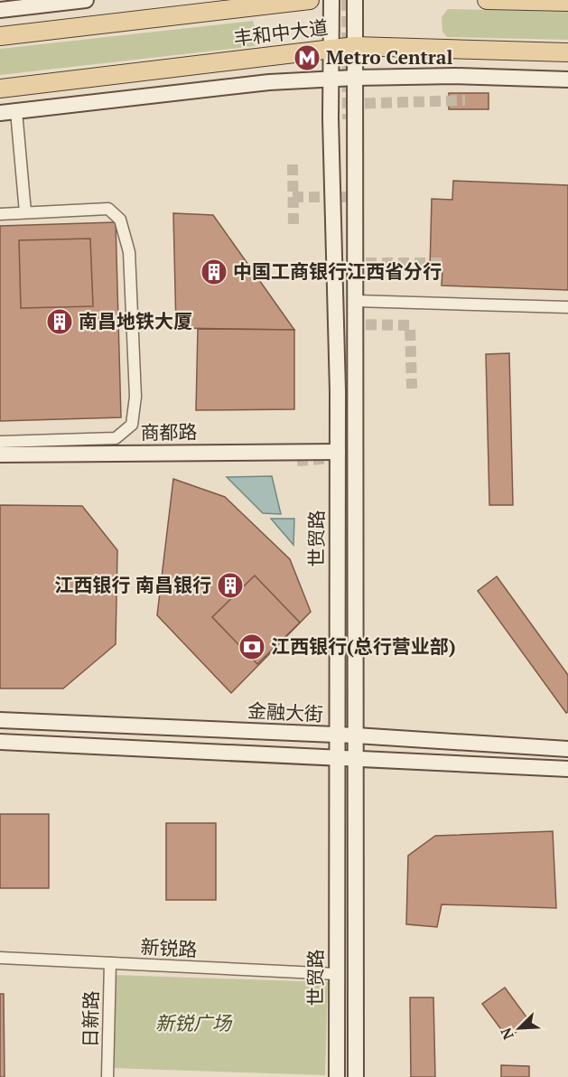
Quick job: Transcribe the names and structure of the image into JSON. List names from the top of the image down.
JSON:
{
  "streets": {
    "main road": [
      "丰和中大道",
      "商都路",
      "世贸路",
      "金融大街"
    ],
    "street": ["新锐路", "日新路"]
  },
  "crossings": [
    ["丰和中大道", "世贸路"],
    ["商都路", "世贸路"],
    ["世贸路", "金融大街"],
    ["世贸路", "新锐路"],
    ["新锐路", "日新路"]
  ],
  "parks": ["新锐广场"],
  "places": {
    "metro station": ["Metro Central"],
    "building": ["中国工商银行江西省分行", "南昌地铁大厦", "江西银行 南昌银行"],
    "bank": ["江西银行(总行营业部)"]
  },
  "north": "bottom left"
}
